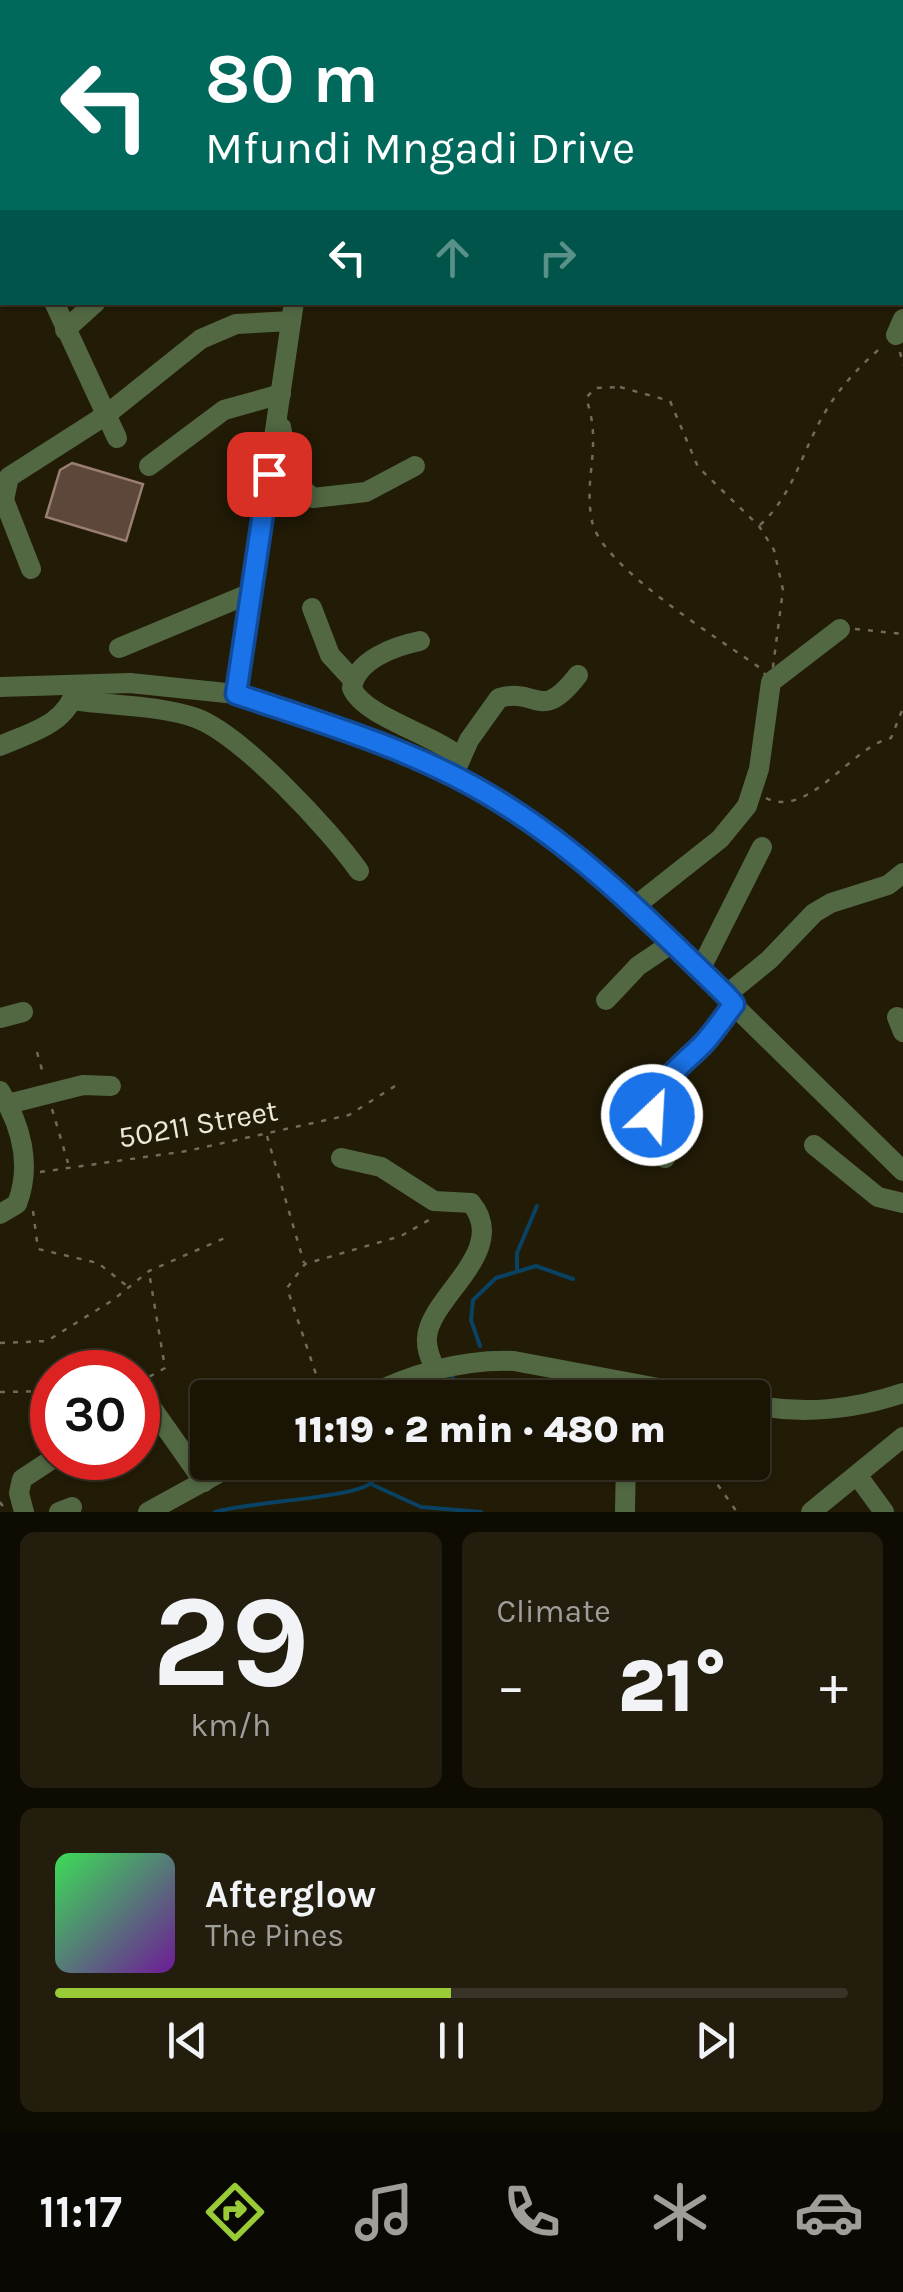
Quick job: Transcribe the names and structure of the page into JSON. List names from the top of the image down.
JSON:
{
  "streets": {
    "path": ["50211 Street"]
  },
  "page": {
    "turn": ["80 m", "Mfundi Mngadi Drive"],
    "limit": "30",
    "trip": "11:19 · 2 min · 480 m",
    "tile": [
      ["29", "km/h"],
      "Climate"
    ],
    "heat": ["−", "21°", "+"],
    "song": ["Afterglow", "The Pines"],
    "tabs": "11:17"
  }
}
